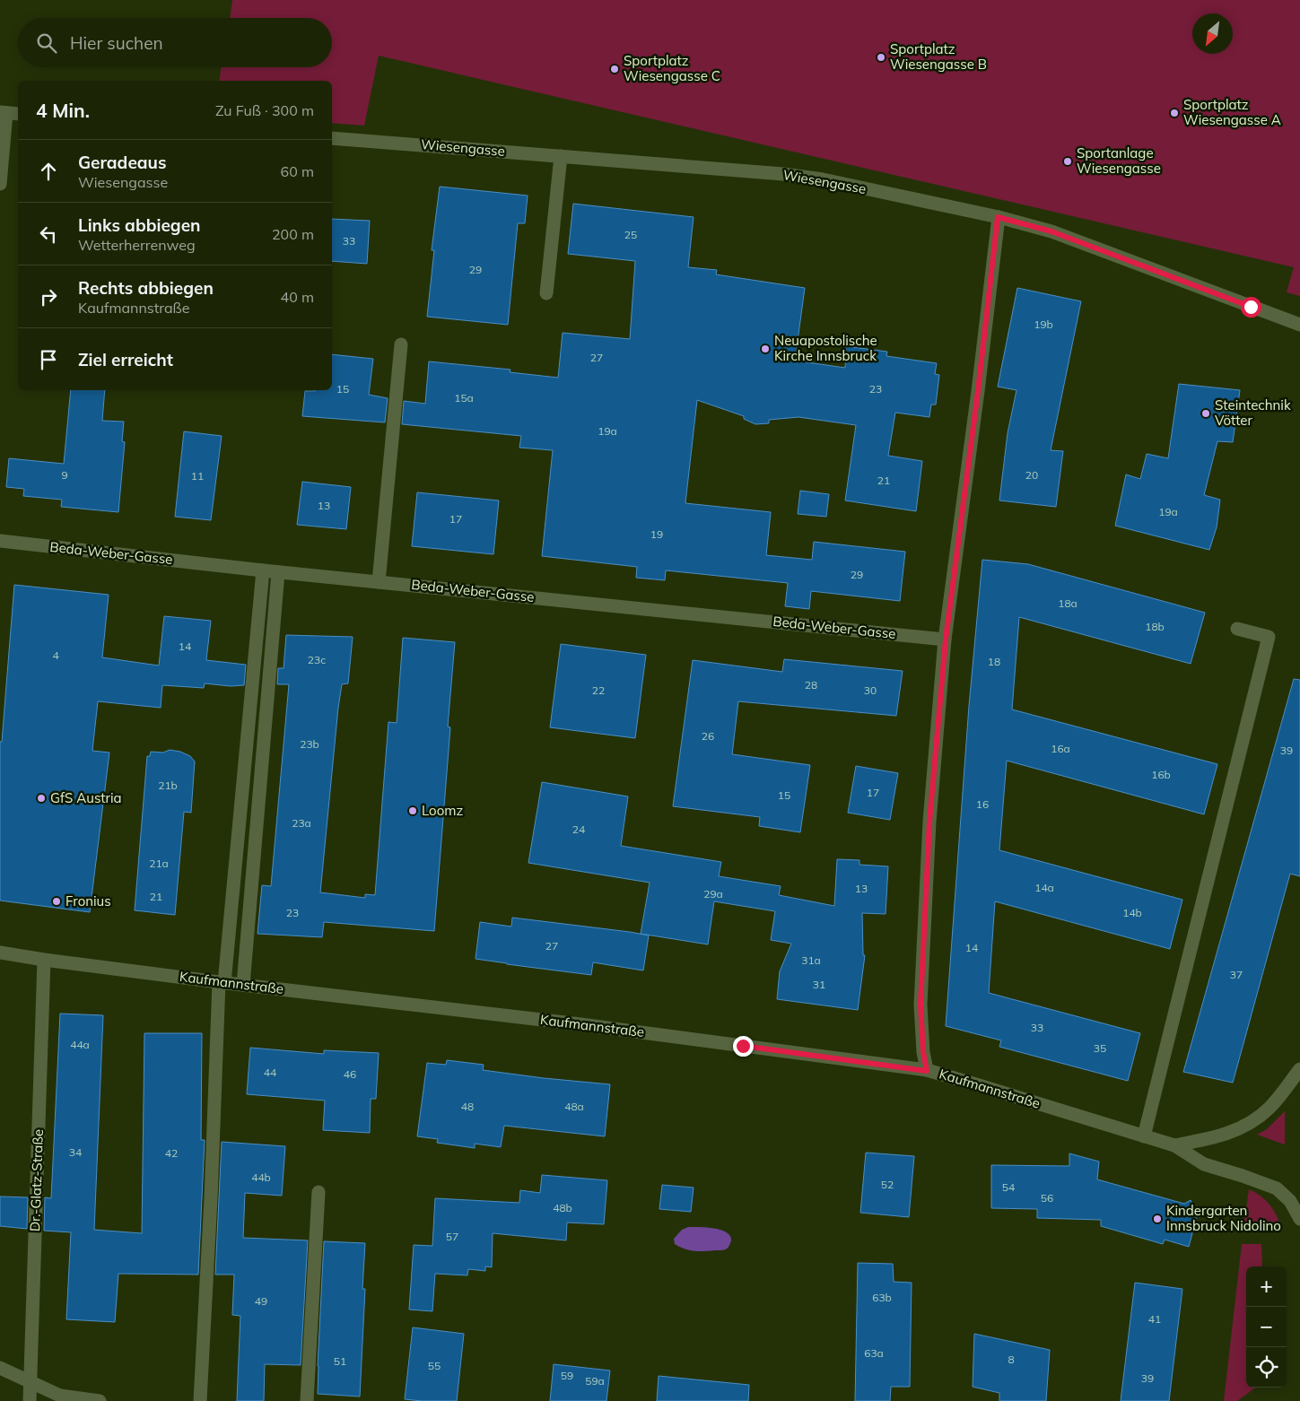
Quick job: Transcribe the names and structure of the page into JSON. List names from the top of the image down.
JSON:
{
  "streets": {
    "street": [
      "Wiesengasse",
      "Beda-Weber-Gasse",
      "Kaufmannstraße",
      "Dr.-Glatz-Straße"
    ]
  },
  "crossings": [
    ["Kaufmannstraße", "Dr.-Glatz-Straße"]
  ],
  "places": [
    "Sportplatz Wiesengasse B",
    "Sportplatz Wiesengasse C",
    "Sportplatz Wiesengasse A",
    "Sportanlage Wiesengasse",
    "Neuapostolische Kirche Innsbruck",
    "Steintechnik Vötter",
    "GfS Austria",
    "Loomz",
    "Fronius",
    "Kindergarten Innsbruck Nidolino"
  ],
  "house_numbers": [
    "25",
    "33",
    "29",
    "19b",
    "27",
    "15",
    "23",
    "15a",
    "19a",
    "9",
    "20",
    "11",
    "21",
    "13",
    "19a",
    "17",
    "19",
    "29",
    "18a",
    "18b",
    "14",
    "4",
    "23c",
    "18",
    "28",
    "22",
    "30",
    "26",
    "23b",
    "16a",
    "39",
    "16b",
    "21b",
    "17",
    "15",
    "16",
    "23a",
    "24",
    "21a",
    "14a",
    "13",
    "29a",
    "21",
    "23",
    "14b",
    "27",
    "14",
    "31a",
    "37",
    "31",
    "33",
    "44a",
    "35",
    "44",
    "46",
    "48",
    "48a",
    "34",
    "42",
    "44b",
    "52",
    "54",
    "56",
    "48b",
    "57",
    "63b",
    "49",
    "41",
    "63a",
    "8",
    "51",
    "55",
    "59",
    "39",
    "59a"
  ],
  "north": "bottom left",
  "page": {
    "search": "Hier suchen",
    "heading": ["4 Min.", "Zu Fuß · 300 m"],
    "list": [
      ["Geradeaus", "Wiesengasse", "60 m"],
      ["Links abbiegen", "Wetterherrenweg", "200 m"],
      ["Rechts abbiegen", "Kaufmannstraße", "40 m"],
      "Ziel erreicht"
    ],
    "map_buttons": ["+", "−"]
  }
}
